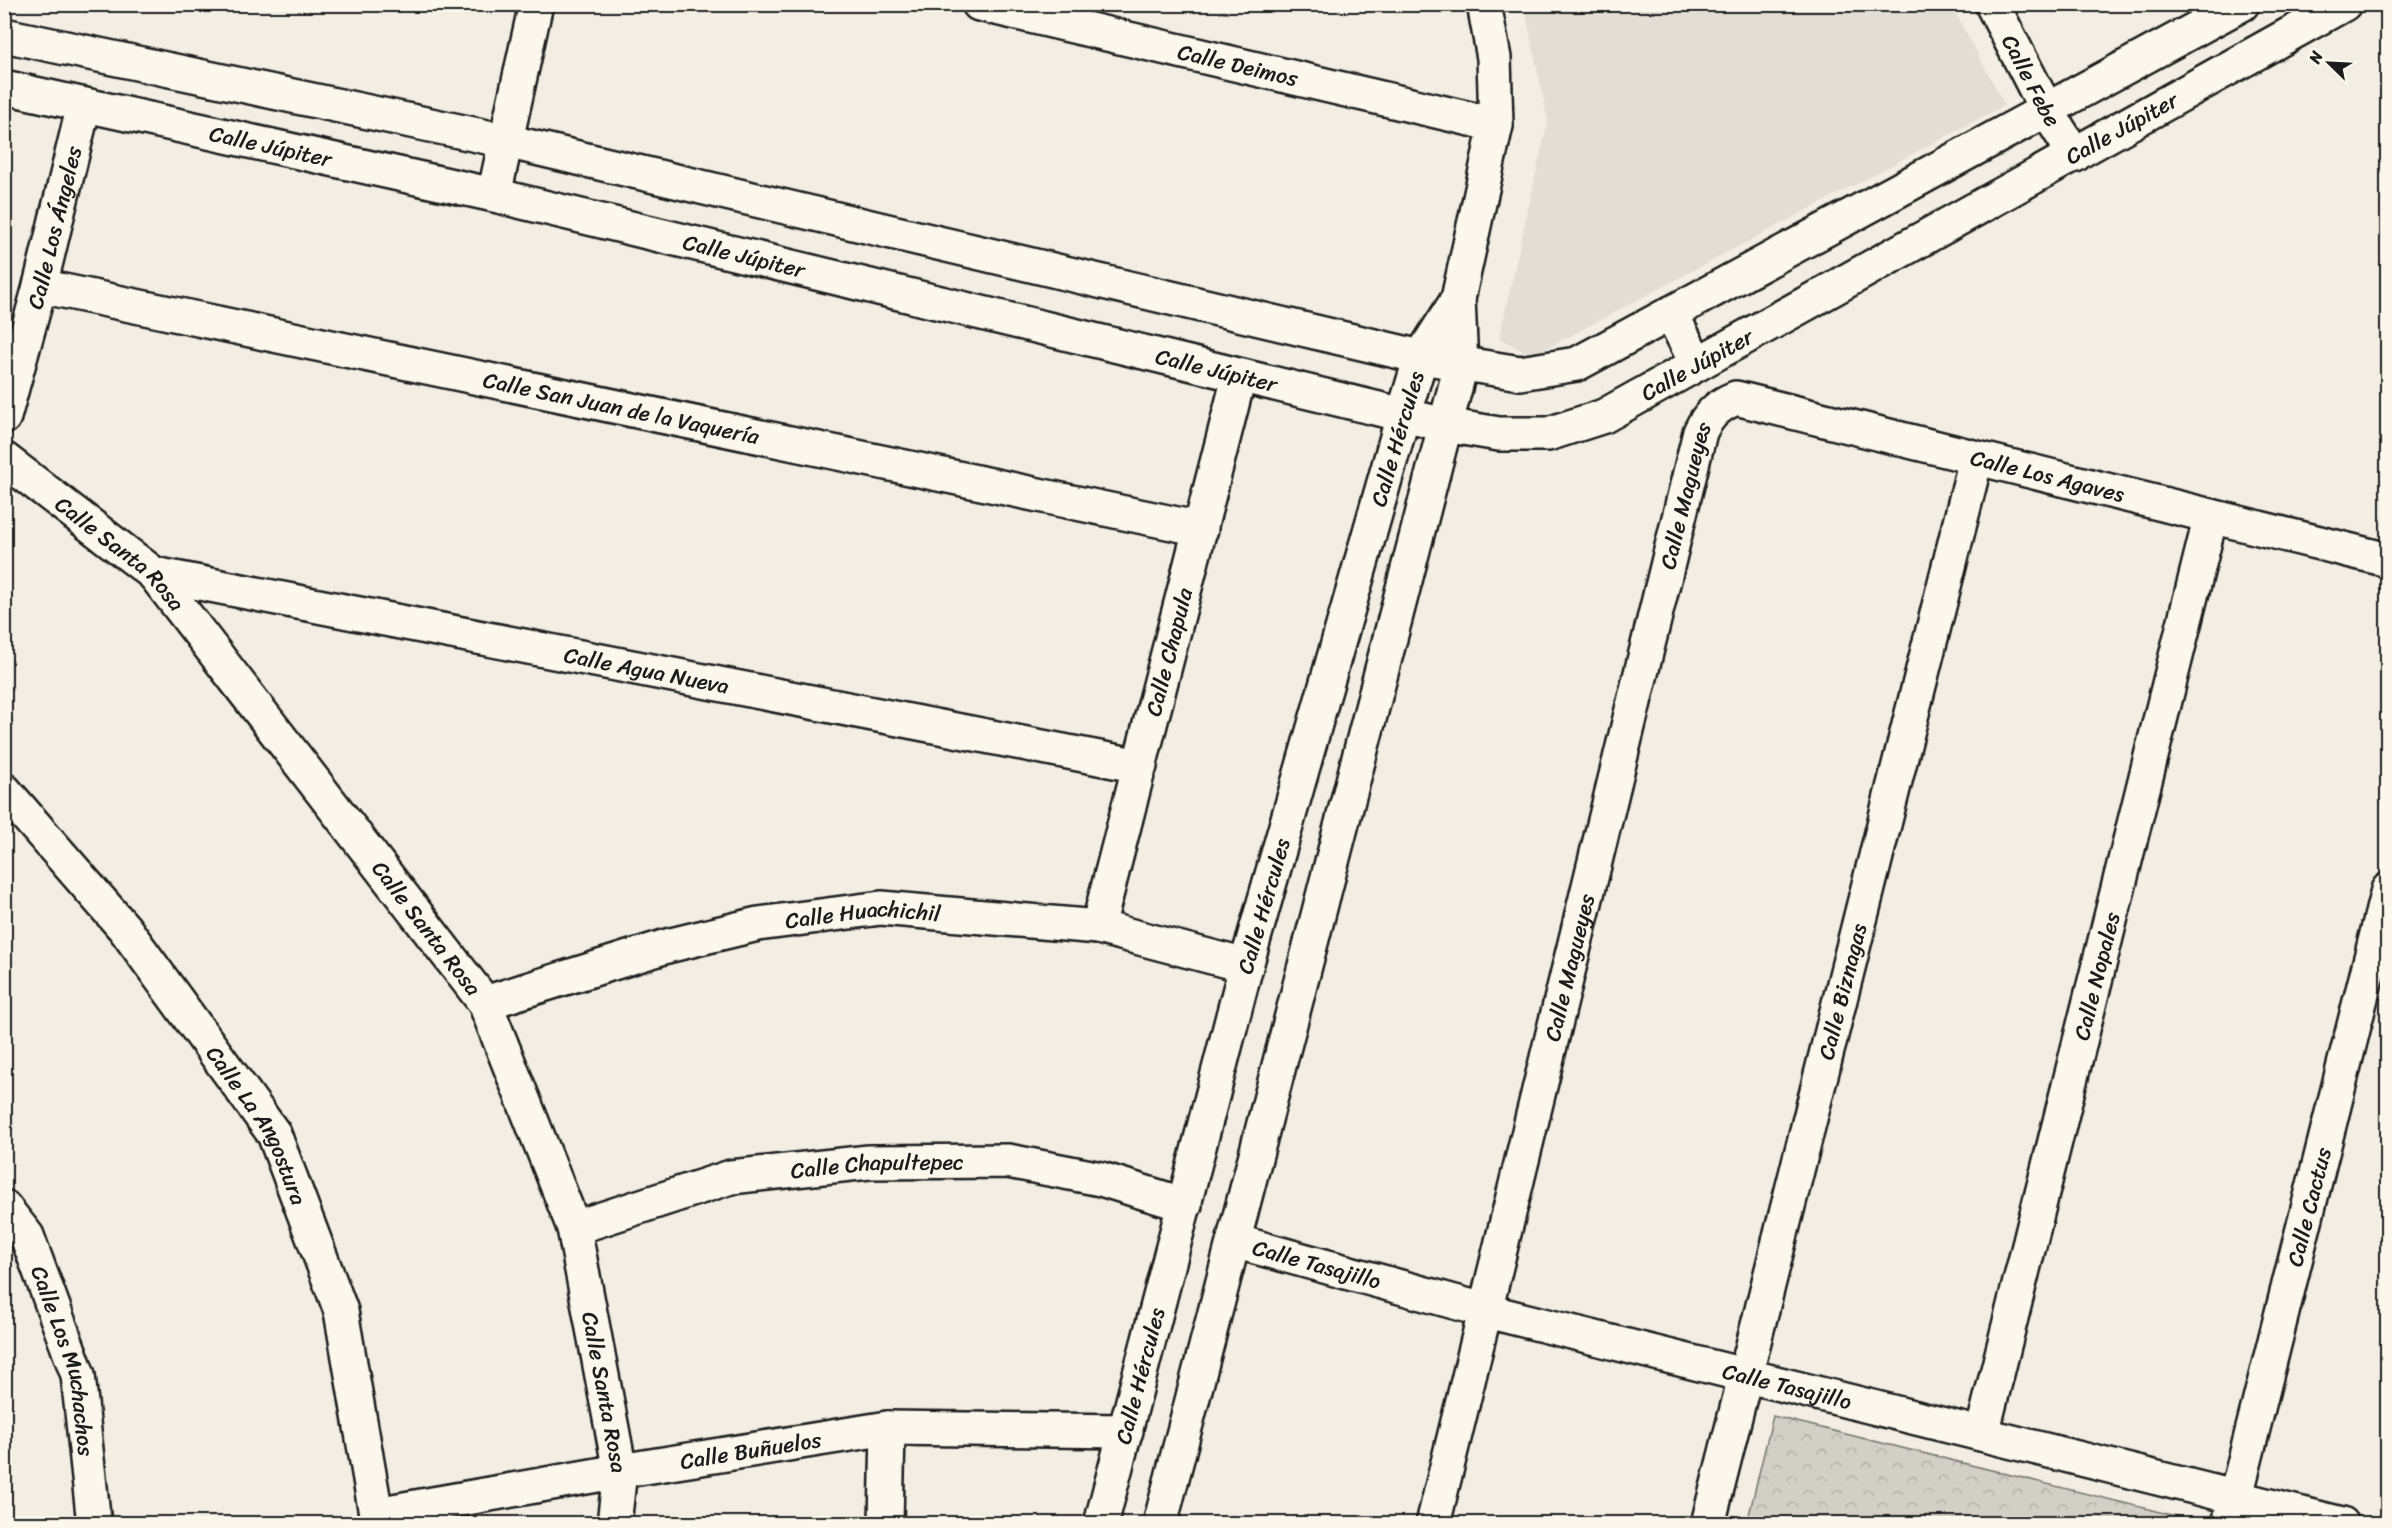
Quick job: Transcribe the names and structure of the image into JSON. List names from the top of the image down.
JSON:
{
  "streets": {
    "street": [
      "Calle Deimos",
      "Calle Febe",
      "Calle Júpiter",
      "Calle Los Ángeles",
      "Calle San Juan de la Vaquería",
      "Calle Hércules",
      "Calle Los Agaves",
      "Calle Magueyes",
      "Calle Santa Rosa",
      "Calle Chapula",
      "Calle Agua Nueva",
      "Calle Huachichil",
      "Calle Nopales",
      "Calle Biznagas",
      "Calle La Angostura",
      "Calle Chapultepec",
      "Calle Cactus",
      "Calle Tasajillo",
      "Calle Los Muchachos",
      "Calle Buñuelos"
    ]
  },
  "crossings": [
    ["Calle Deimos", "Calle Hércules"],
    ["Calle Febe", "Calle Júpiter"],
    ["Calle Júpiter", "Calle Los Ángeles"],
    ["Calle Júpiter", "Calle Hércules"],
    ["Calle Júpiter", "Calle Chapula"],
    ["Calle Los Ángeles", "Calle San Juan de la Vaquería"],
    ["Calle San Juan de la Vaquería", "Calle Chapula"],
    ["Calle Hércules", "Calle Huachichil"],
    ["Calle Hércules", "Calle Chapultepec"],
    ["Calle Hércules", "Calle Tasajillo"],
    ["Calle Hércules", "Calle Buñuelos"],
    ["Calle Los Agaves", "Calle Magueyes"],
    ["Calle Los Agaves", "Calle Nopales"],
    ["Calle Los Agaves", "Calle Biznagas"],
    ["Calle Magueyes", "Calle Tasajillo"],
    ["Calle Santa Rosa", "Calle Agua Nueva"],
    ["Calle Santa Rosa", "Calle Huachichil"],
    ["Calle Santa Rosa", "Calle Chapultepec"],
    ["Calle Santa Rosa", "Calle Buñuelos"],
    ["Calle Chapula", "Calle Agua Nueva"],
    ["Calle Chapula", "Calle Huachichil"],
    ["Calle Nopales", "Calle Tasajillo"],
    ["Calle Biznagas", "Calle Tasajillo"],
    ["Calle La Angostura", "Calle Buñuelos"],
    ["Calle Cactus", "Calle Tasajillo"]
  ],
  "north": "top left"
}
